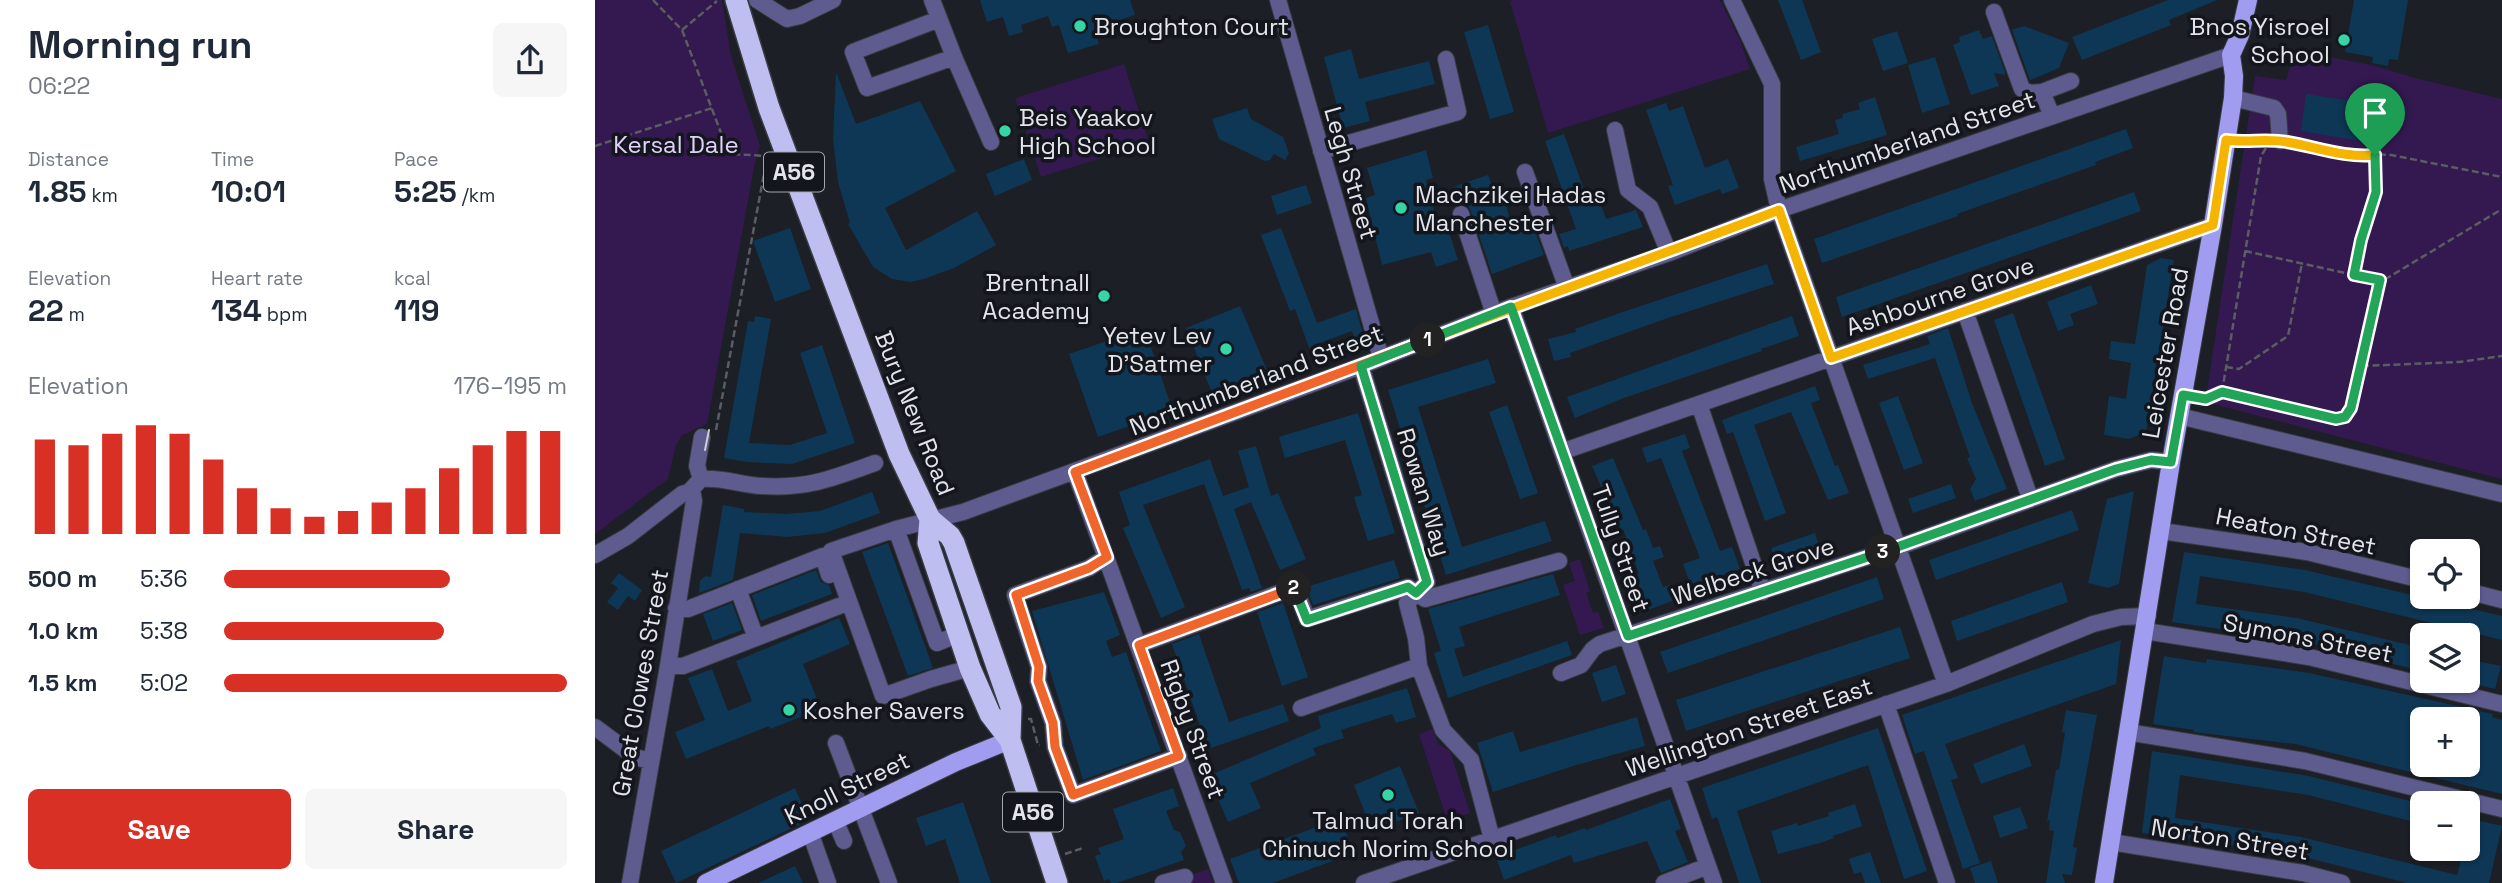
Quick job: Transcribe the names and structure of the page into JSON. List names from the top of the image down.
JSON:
{
  "streets": {
    "highway": ["A56", "Bury New Road"],
    "main road": ["Leicester Road", "Knoll Street"],
    "street": [
      "Northumberland Street",
      "Legh Street",
      "Ashbourne Grove",
      "Rowan Way",
      "Heaton Street",
      "Tully Street",
      "Welbeck Grove",
      "Symons Street",
      "Great Clowes Street",
      "Wellington Street East",
      "Rigby Street",
      "Norton Street"
    ]
  },
  "crossings": [
    ["Northumberland Street", "A56"],
    ["Northumberland Street", "Legh Street"],
    ["Northumberland Street", "Leicester Road"],
    ["Northumberland Street", "Bury New Road"],
    ["Northumberland Street", "Rowan Way"],
    ["Northumberland Street", "Tully Street"],
    ["Northumberland Street", "Rigby Street"],
    ["A56", "Bury New Road"],
    ["A56", "Knoll Street"],
    ["Ashbourne Grove", "Leicester Road"],
    ["Ashbourne Grove", "Tully Street"],
    ["Leicester Road", "Heaton Street"],
    ["Leicester Road", "Welbeck Grove"],
    ["Leicester Road", "Symons Street"],
    ["Leicester Road", "Wellington Street East"],
    ["Leicester Road", "Norton Street"],
    ["Bury New Road", "Knoll Street"],
    ["Tully Street", "Welbeck Grove"],
    ["Tully Street", "Wellington Street East"],
    ["Symons Street", "Wellington Street East"]
  ],
  "parks": ["Kersal Dale"],
  "places": [
    "Broughton Court",
    "Bnos Yisroel School",
    "Beis Yaakov High School",
    "Machzikei Hadas Manchester",
    "Brentnall Academy",
    "Yetev Lev D'Satmer",
    "Kosher Savers",
    "Talmud Torah Chinuch Norim School"
  ],
  "page": {
    "heading": ["Morning run", "06:22"],
    "stats": [
      ["Distance", "1.85 km"],
      ["Time", "10:01"],
      ["Pace", "5:25 /km"],
      ["Elevation", "22 m"],
      ["Heart rate", "134 bpm"],
      ["kcal", "119"]
    ],
    "pins": ["1", "3", "2"],
    "chart": ["Elevation", "176–195 m"],
    "map_buttons": ["+", "−"],
    "list": [
      {
        "name": "500 m",
        "note": "5:36"
      },
      {
        "name": "1.0 km",
        "note": "5:38"
      },
      {
        "name": "1.5 km",
        "note": "5:02"
      }
    ],
    "buttons": ["Save", "Share"]
  }
}
